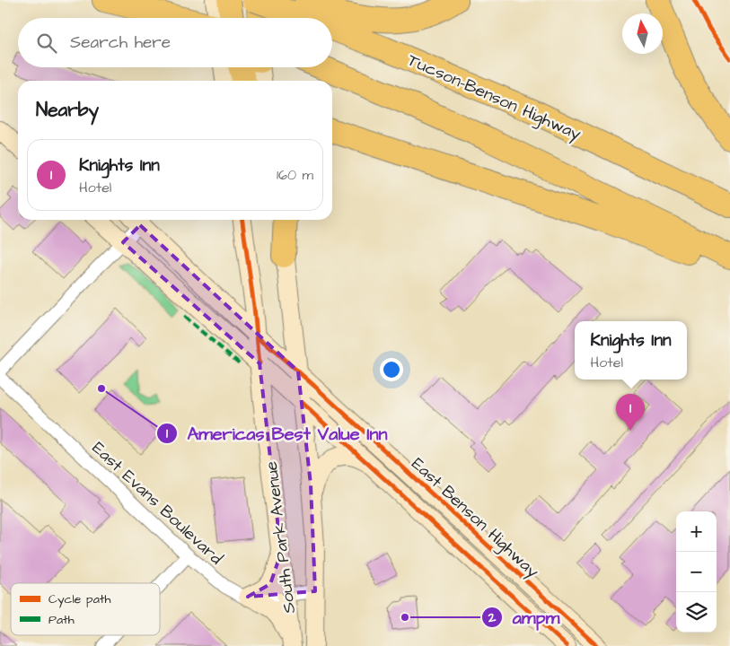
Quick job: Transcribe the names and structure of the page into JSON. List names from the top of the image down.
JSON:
{
  "streets": {
    "highway": ["Tucson–Benson Highway"],
    "main road": ["East Benson Highway", "South Park Avenue"],
    "street": ["East Evans Boulevard"]
  },
  "crossings": [
    ["East Evans Boulevard", "South Park Avenue"],
    ["East Benson Highway", "South Park Avenue"]
  ],
  "places": ["Americas Best Value Inn", "ampm"],
  "legend": ["Cycle path", "Path"],
  "north": "top",
  "page": {
    "search": "Search here",
    "heading": "Nearby",
    "list": [
      {
        "mark": "1",
        "name": "Knights Inn",
        "note": "Hotel",
        "value": "160 m"
      }
    ],
    "popup": ["Knights Inn", "Hotel"],
    "pins": "1",
    "map_buttons": ["+", "−"]
  }
}
